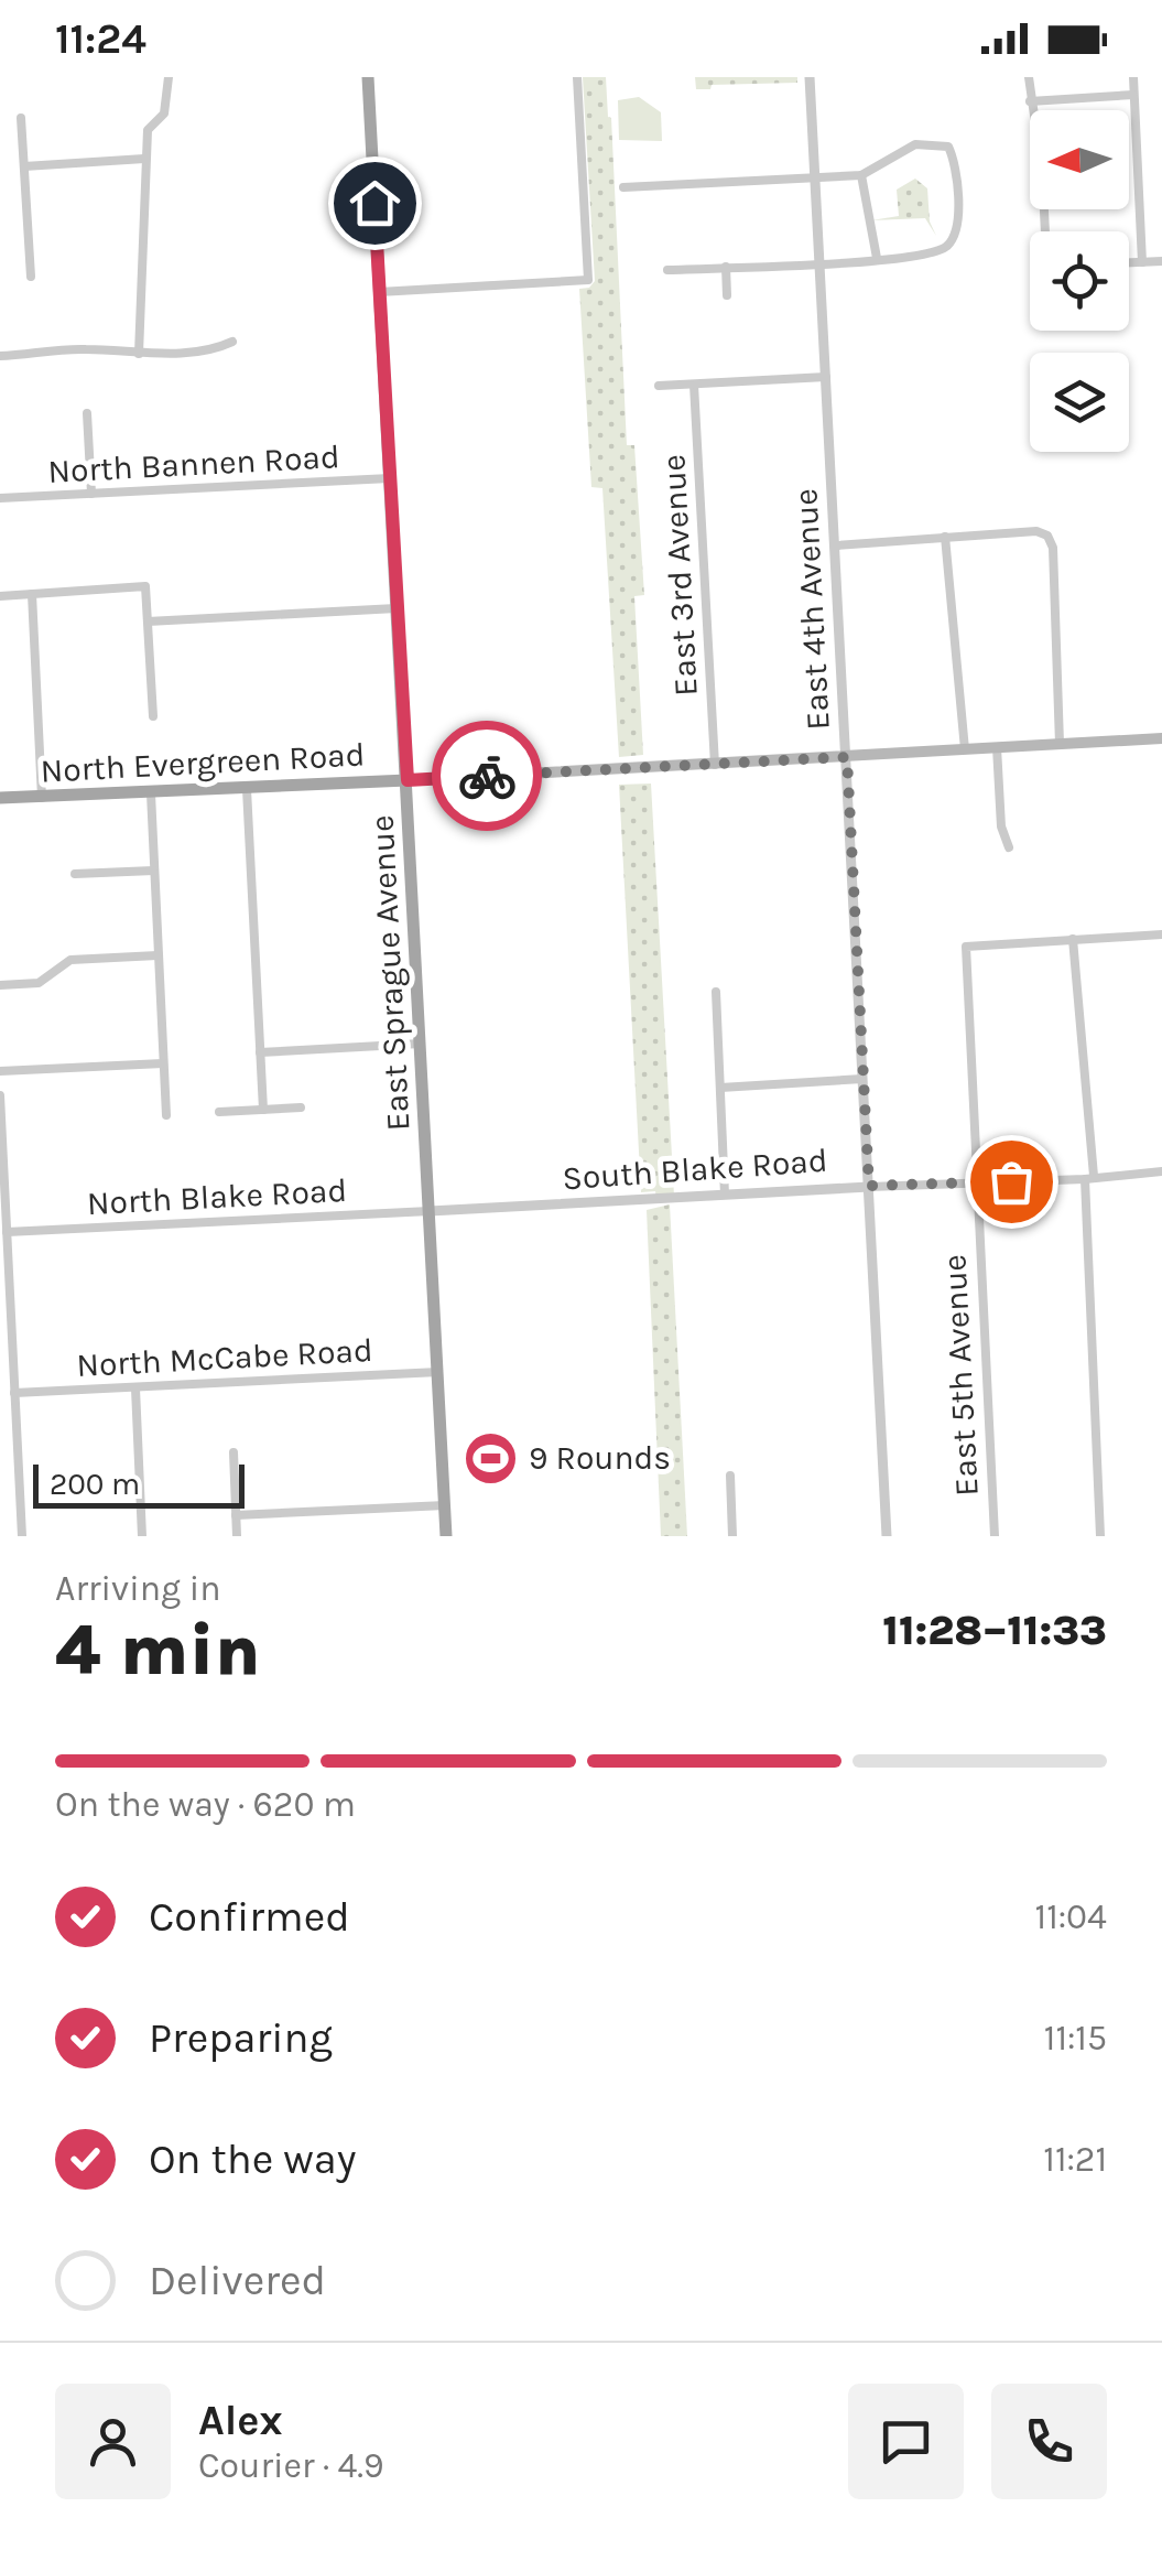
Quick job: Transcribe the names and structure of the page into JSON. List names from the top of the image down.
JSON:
{
  "streets": {
    "main road": ["North Evergreen Road", "East Sprague Avenue"],
    "street": [
      "North Bannen Road",
      "East 3rd Avenue",
      "East 4th Avenue",
      "South Blake Road",
      "North Blake Road",
      "North McCabe Road",
      "East 5th Avenue"
    ]
  },
  "crossings": [
    ["North Bannen Road", "East Sprague Avenue"],
    ["East 4th Avenue", "South Blake Road"],
    ["North Evergreen Road", "East Sprague Avenue"],
    ["East Sprague Avenue", "South Blake Road"],
    ["East Sprague Avenue", "North Blake Road"],
    ["East Sprague Avenue", "North McCabe Road"],
    ["South Blake Road", "North Blake Road"],
    ["South Blake Road", "East 5th Avenue"]
  ],
  "places": {
    "sports": ["9 Rounds"]
  },
  "scale_bar": "200 m",
  "north": "left",
  "page": {
    "status": "11:24",
    "scale": "200 m",
    "heading": ["4 min", "Arriving in", "11:28–11:33"],
    "panel": ["Alex", "Courier · 4.9"],
    "bar": "On the way · 620 m",
    "list": [
      ["Confirmed", "11:04"],
      ["Preparing", "11:15"],
      ["On the way", "11:21"],
      "Delivered"
    ]
  }
}
